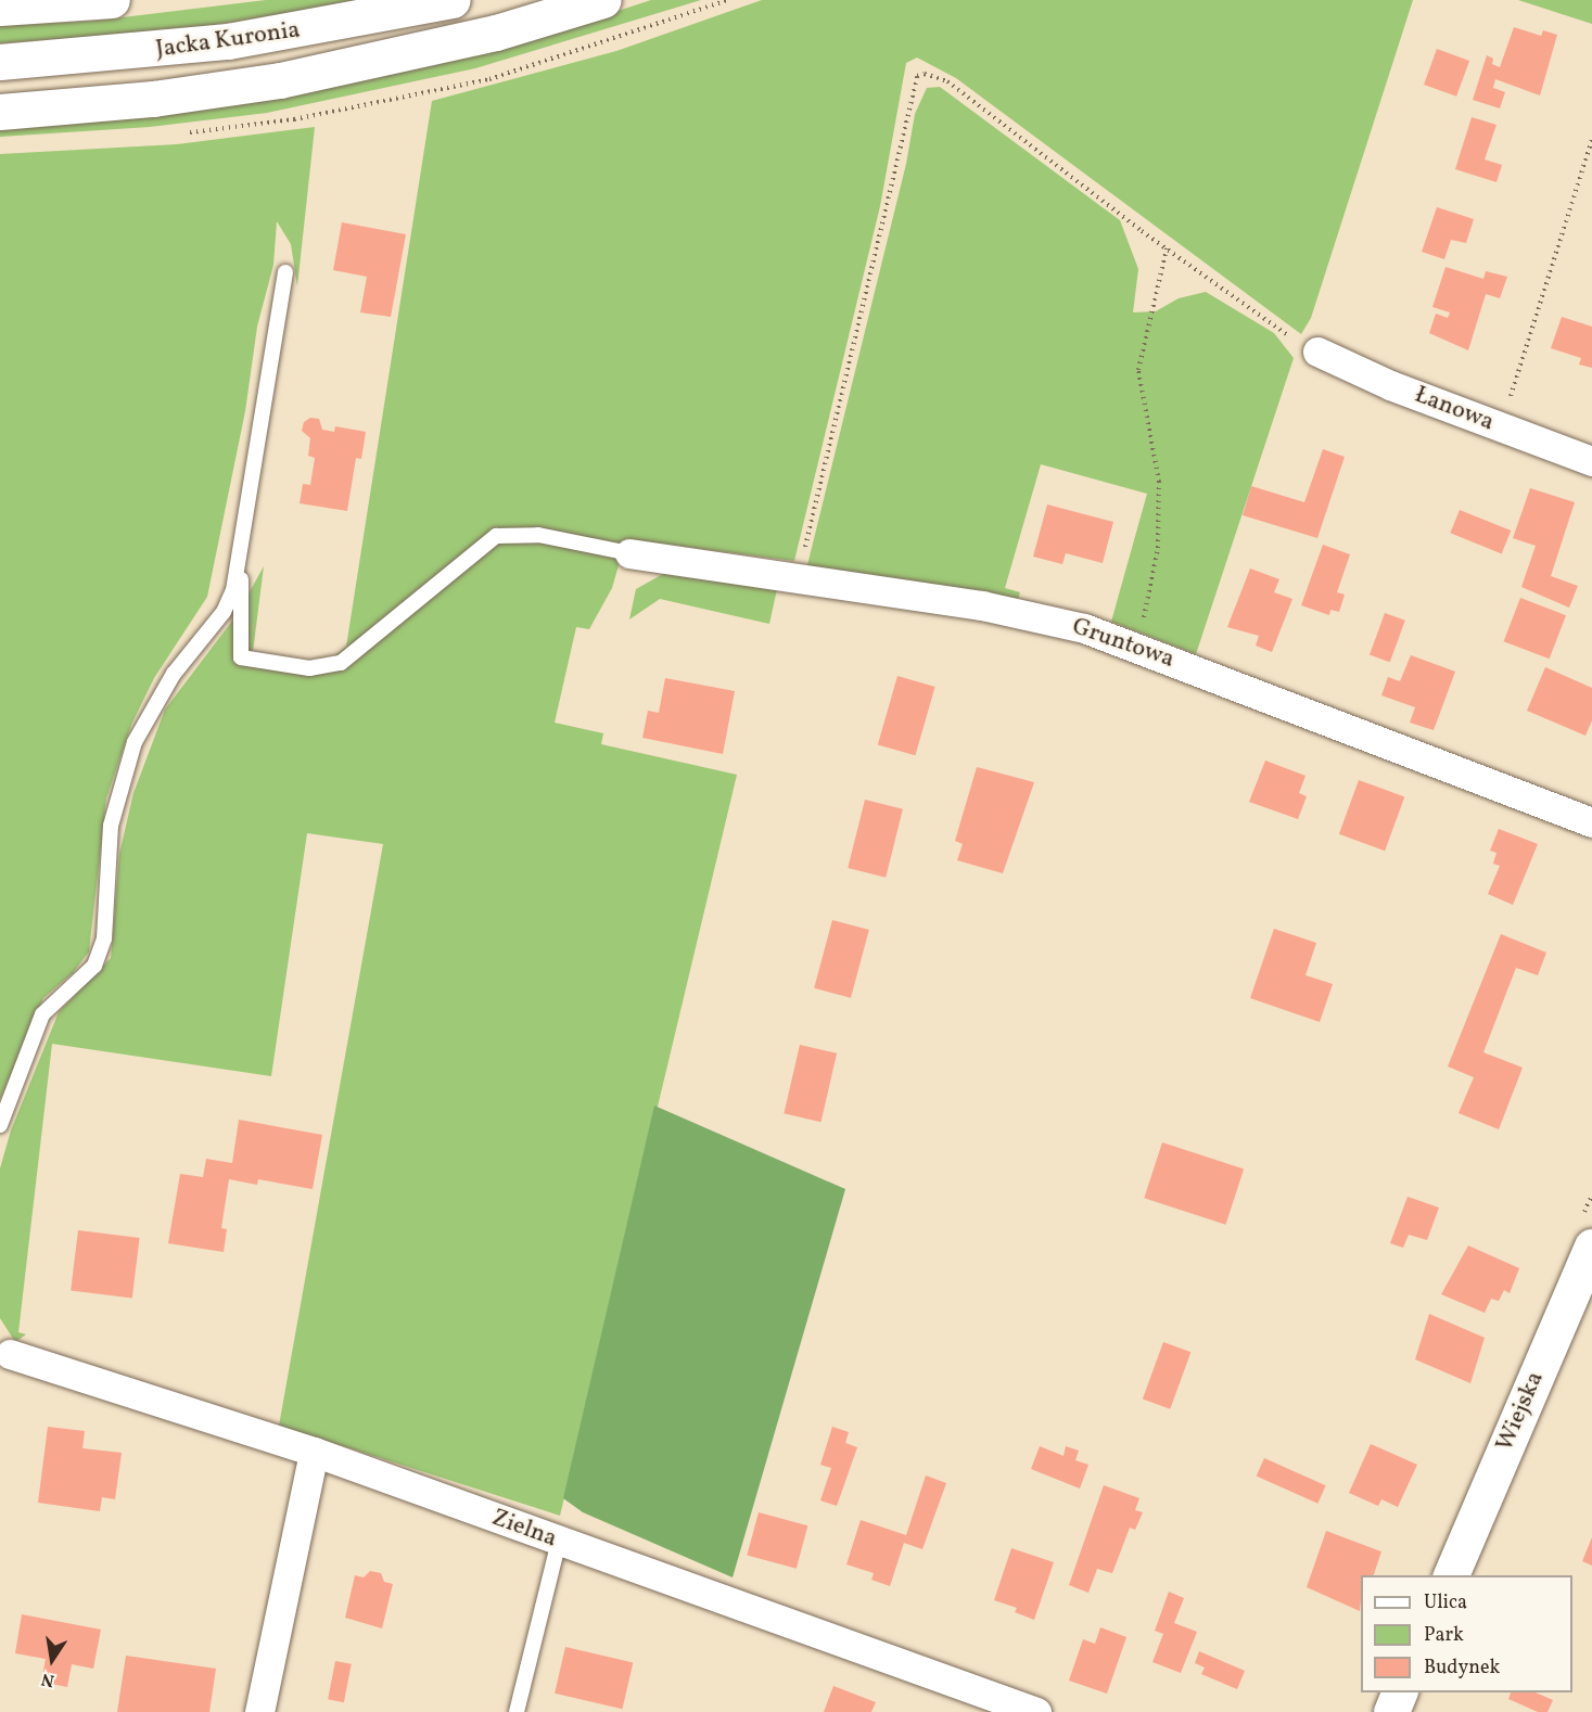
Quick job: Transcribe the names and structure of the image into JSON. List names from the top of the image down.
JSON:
{
  "streets": {
    "main road": ["Jacka Kuronia", "Wiejska"],
    "street": ["Łanowa", "Gruntowa", "Zielna"]
  },
  "legend": ["Ulica", "Park", "Budynek"],
  "north": "bottom"
}
